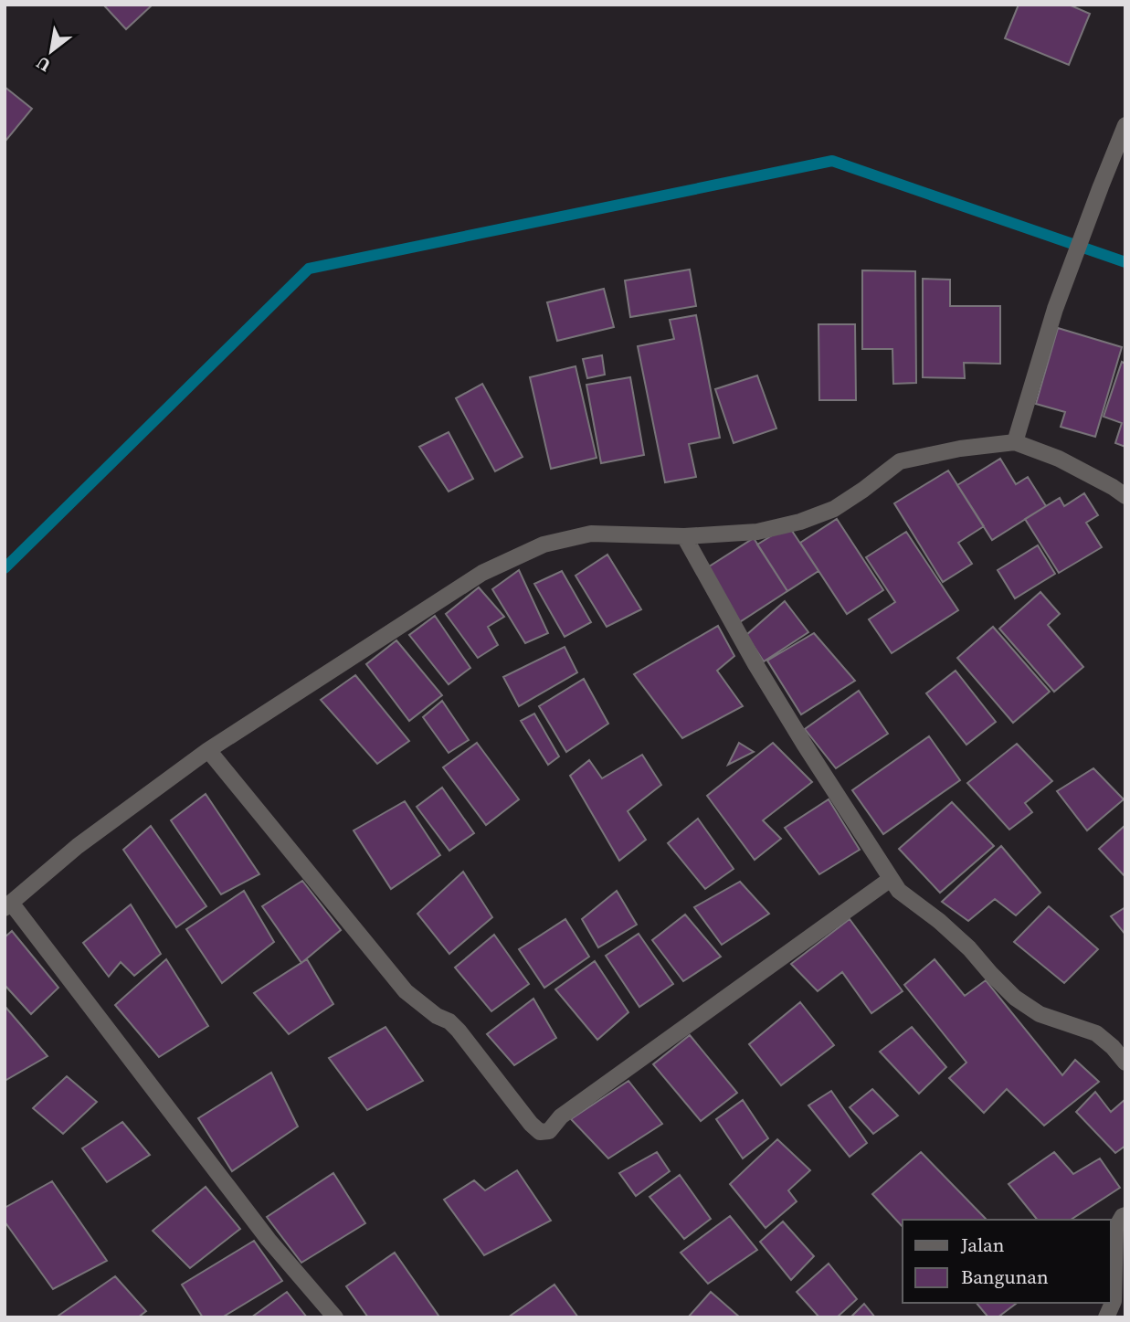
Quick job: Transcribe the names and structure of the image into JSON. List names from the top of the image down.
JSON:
{
  "legend": ["Jalan", "Bangunan"],
  "north": "bottom left"
}
